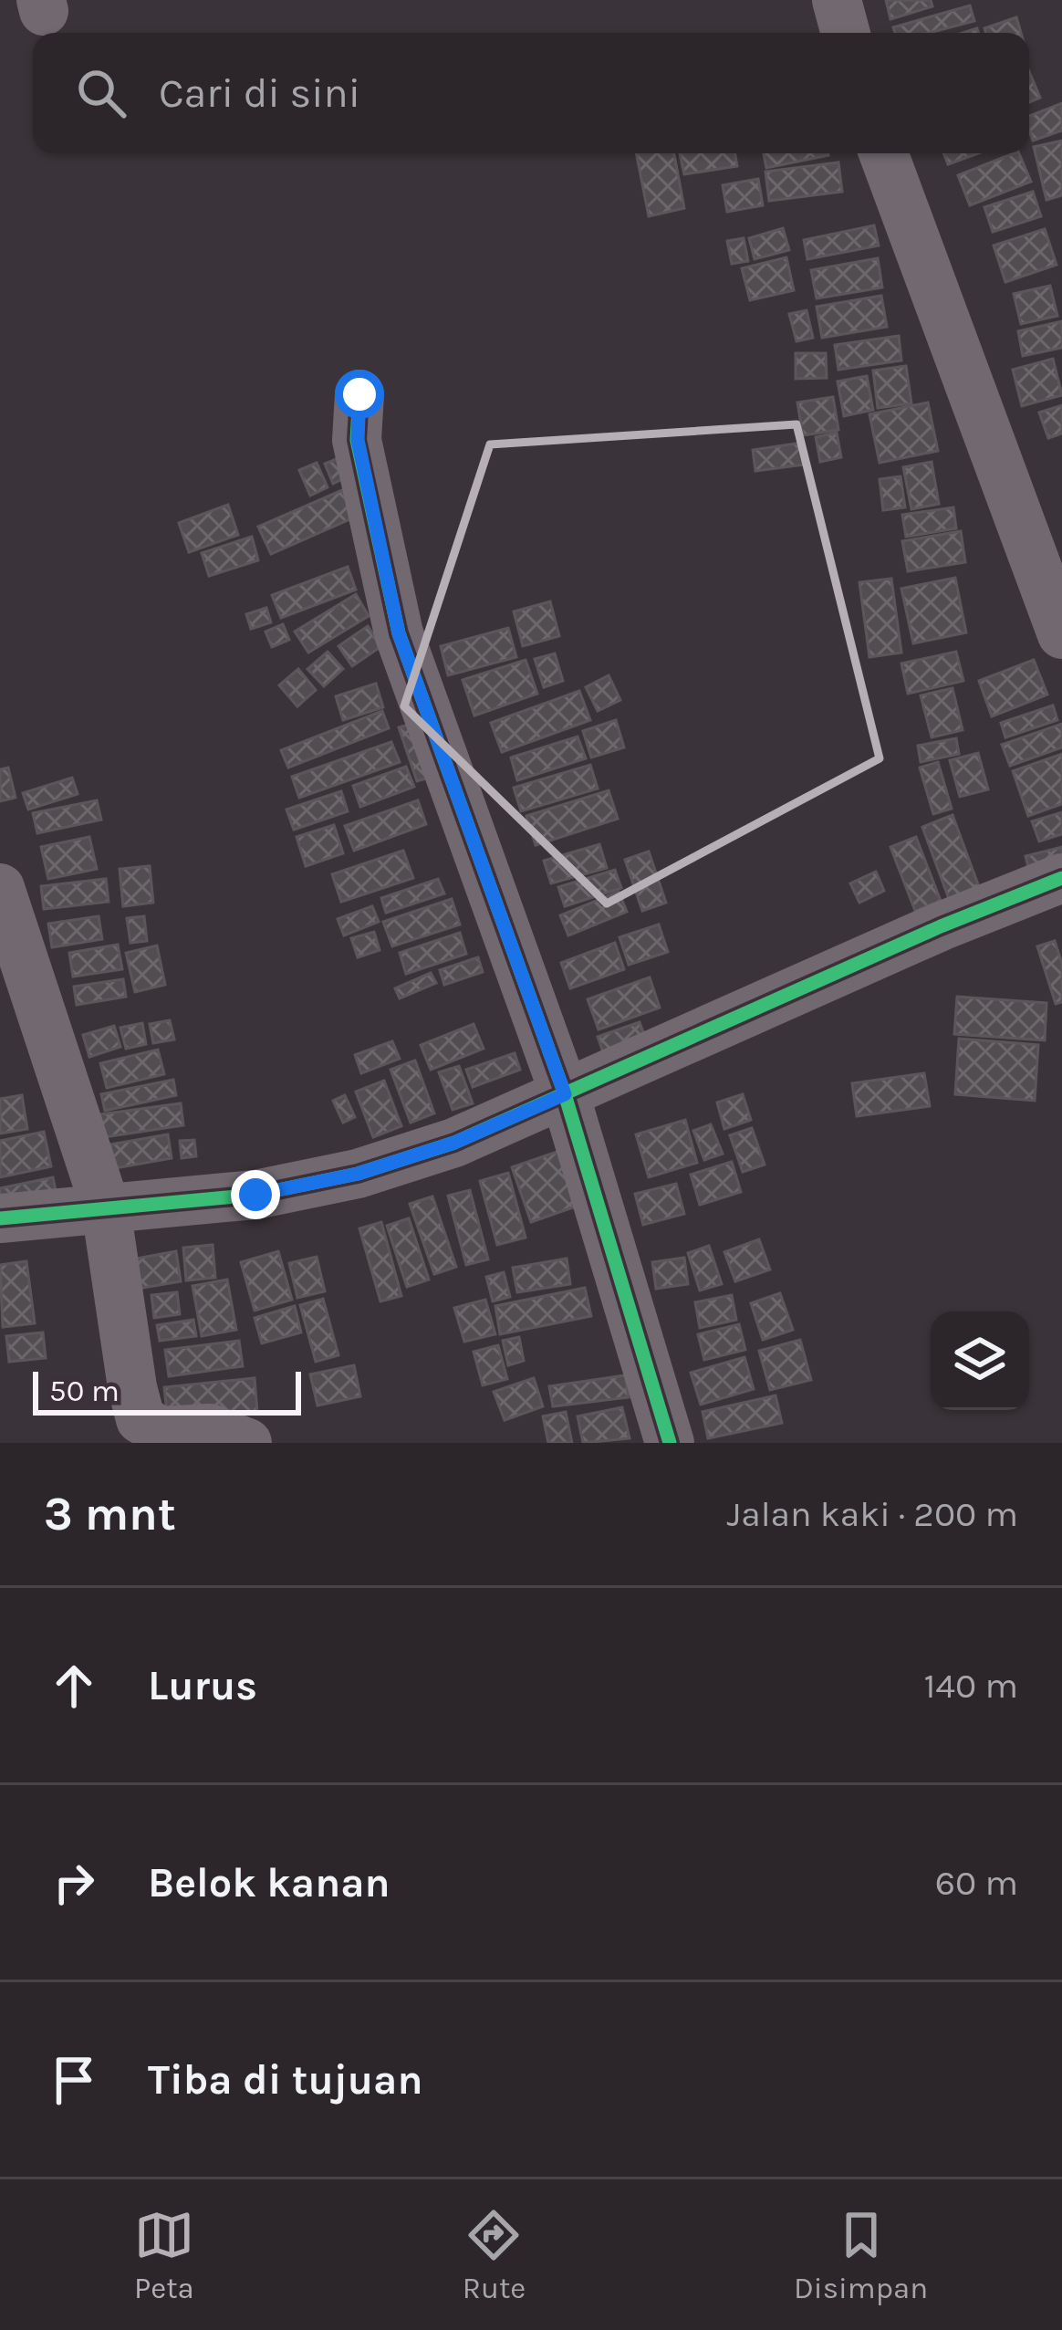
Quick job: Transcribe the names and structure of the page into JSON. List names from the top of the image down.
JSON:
{
  "scale_bar": "50 m",
  "page": {
    "search": "Cari di sini",
    "scale": "50 m",
    "heading": ["3 mnt", "Jalan kaki · 200 m"],
    "list": [
      ["Lurus", "140 m"],
      ["Belok kanan", "60 m"],
      "Tiba di tujuan"
    ],
    "nav": ["Peta", "Rute", "Disimpan"]
  }
}
